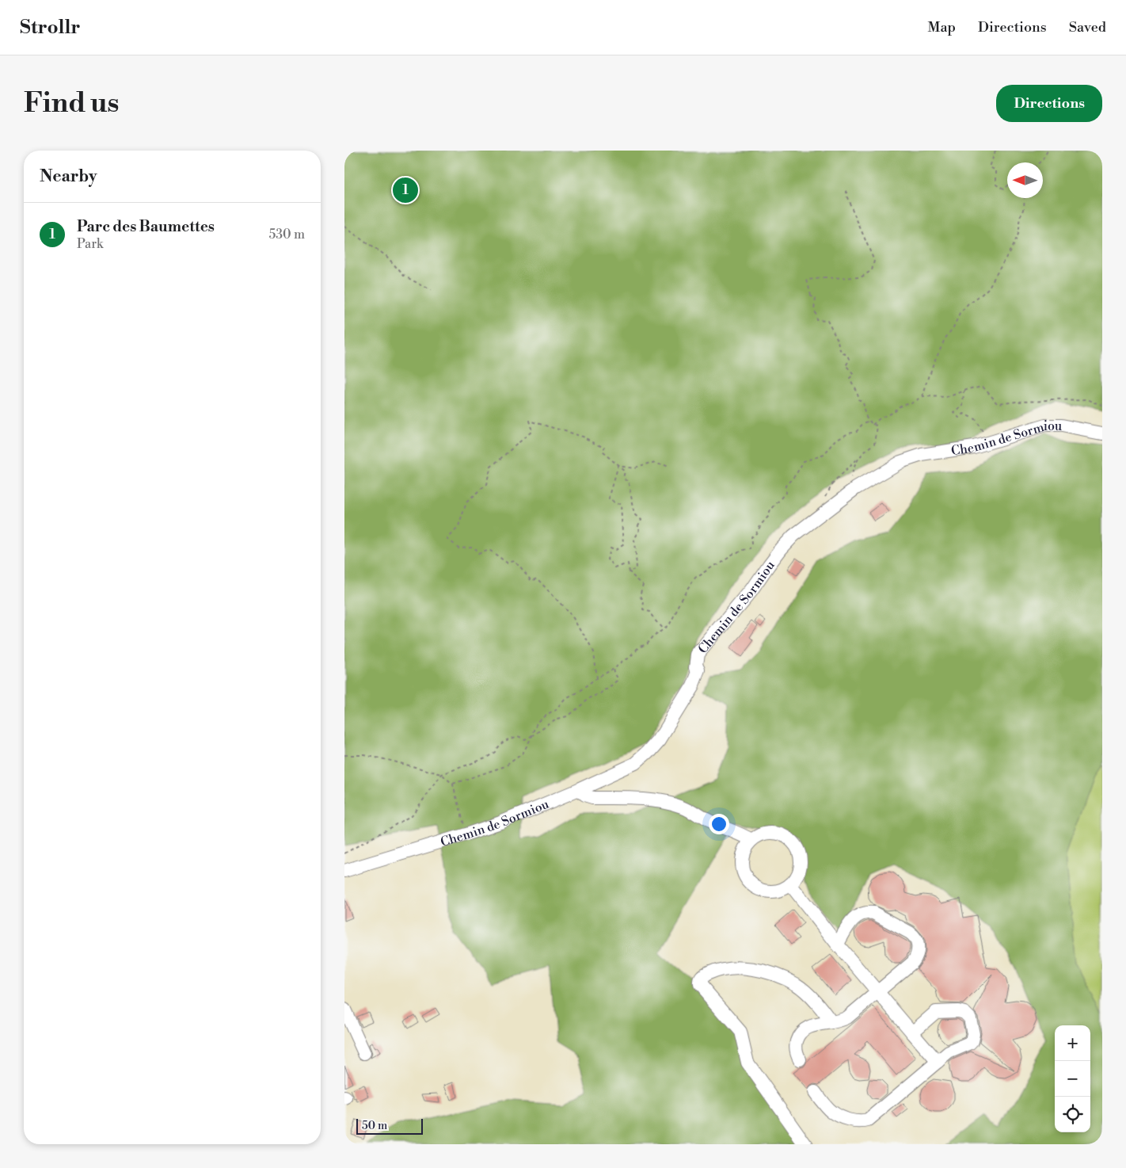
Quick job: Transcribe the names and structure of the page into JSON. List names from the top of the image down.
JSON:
{
  "streets": {
    "street": ["Chemin de Sormiou"]
  },
  "scale_bar": "50 m",
  "north": "left",
  "page": {
    "header": "Strollr",
    "nav": ["Map", "Directions", "Saved"],
    "buttons": "Directions",
    "title": "Find us",
    "heading": "Nearby",
    "pins": "1",
    "list": [
      {
        "mark": "1",
        "name": "Parc des Baumettes",
        "note": "Park",
        "value": "530 m"
      }
    ],
    "map_buttons": ["+", "−"],
    "scale": "50 m"
  }
}
